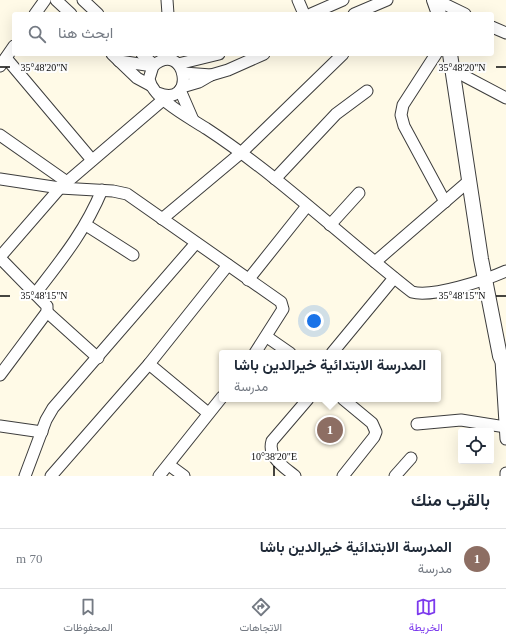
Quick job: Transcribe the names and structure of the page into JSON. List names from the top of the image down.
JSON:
{
  "page": {
    "search": "ابحث هنا",
    "popup": ["المدرسة الابتدائية خيرالدين باشا", "مدرسة"],
    "pins": "1",
    "heading": "بالقرب منك",
    "list": [
      {
        "mark": "1",
        "name": "المدرسة الابتدائية خيرالدين باشا",
        "note": "مدرسة",
        "value": "70 m"
      }
    ],
    "nav": ["الخريطة", "الاتجاهات", "المحفوظات"]
  },
  "coordinates": ["35°48'20\"N", "35°48'15\"N", "10°38'20\"E"]
}
